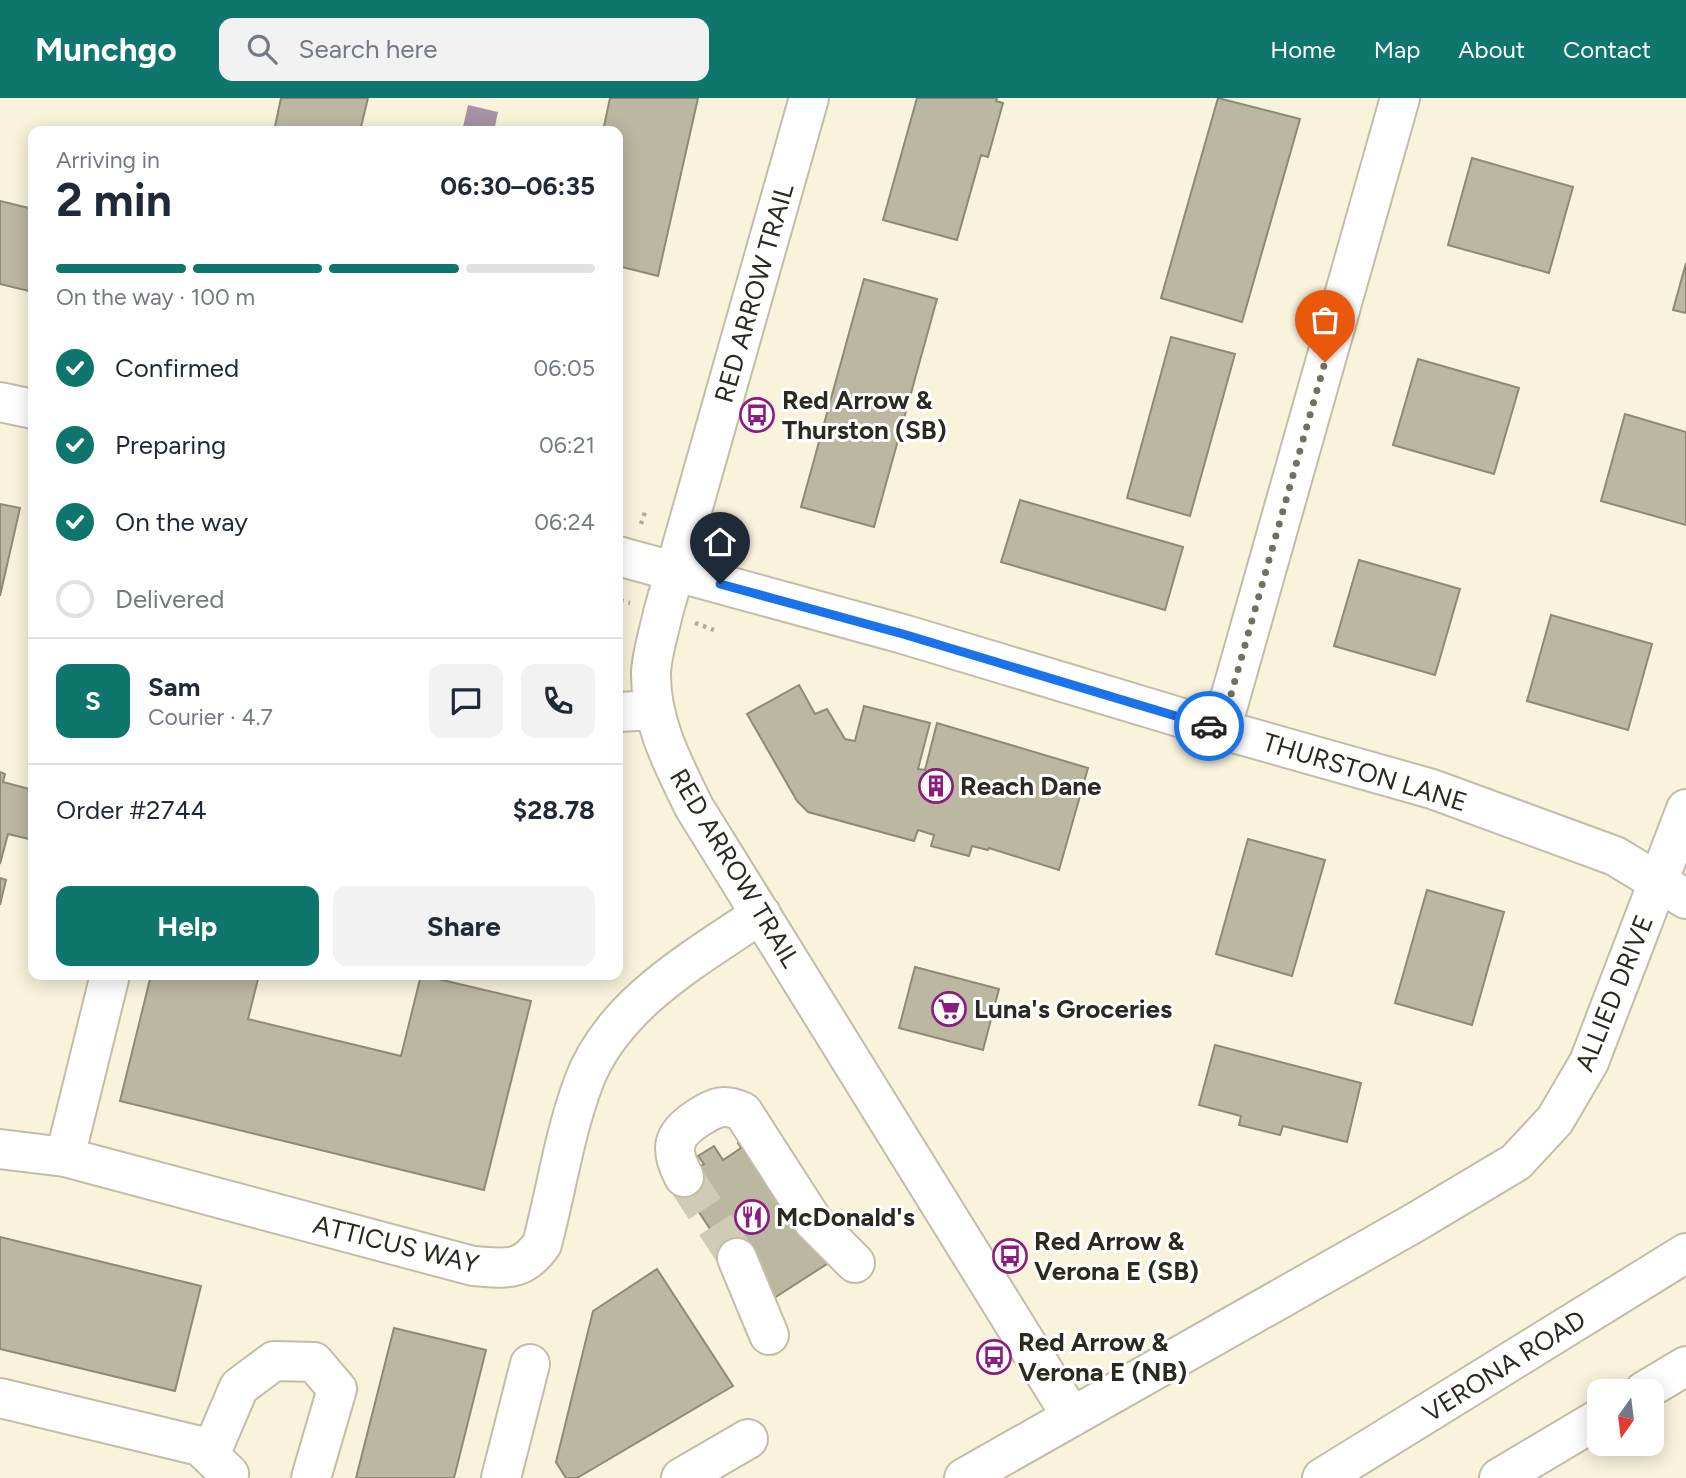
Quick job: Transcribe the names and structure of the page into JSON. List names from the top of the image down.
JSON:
{
  "streets": {
    "main road": [
      "RED ARROW TRAIL",
      "THURSTON LANE",
      "ALLIED DRIVE",
      "ATTICUS WAY",
      "VERONA ROAD"
    ]
  },
  "crossings": [
    ["RED ARROW TRAIL", "THURSTON LANE"],
    ["RED ARROW TRAIL", "ALLIED DRIVE"],
    ["RED ARROW TRAIL", "ATTICUS WAY"],
    ["THURSTON LANE", "ALLIED DRIVE"]
  ],
  "places": {
    "bus stop": ["Red Arrow & Thurston (SB)", "Red Arrow & Verona E (SB)", "Red Arrow & Verona E (NB)"],
    "building": ["Reach Dane"],
    "supermarket": ["Luna's Groceries"],
    "restaurant": ["McDonald's"]
  },
  "north": "bottom",
  "page": {
    "header": "Munchgo",
    "search": "Search here",
    "nav": [
      "Home",
      "Map",
      "About",
      "Contact"
    ],
    "heading": ["2 min", "Arriving in", "06:30–06:35"],
    "panel": [
      "Sam",
      "Courier · 4.7",
      "Order #2744",
      "$28.78"
    ],
    "bar": "On the way · 100 m",
    "list": [
      ["Confirmed", "06:05"],
      ["Preparing", "06:21"],
      ["On the way", "06:24"],
      "Delivered"
    ],
    "round": "S",
    "buttons": ["Help", "Share"]
  }
}
